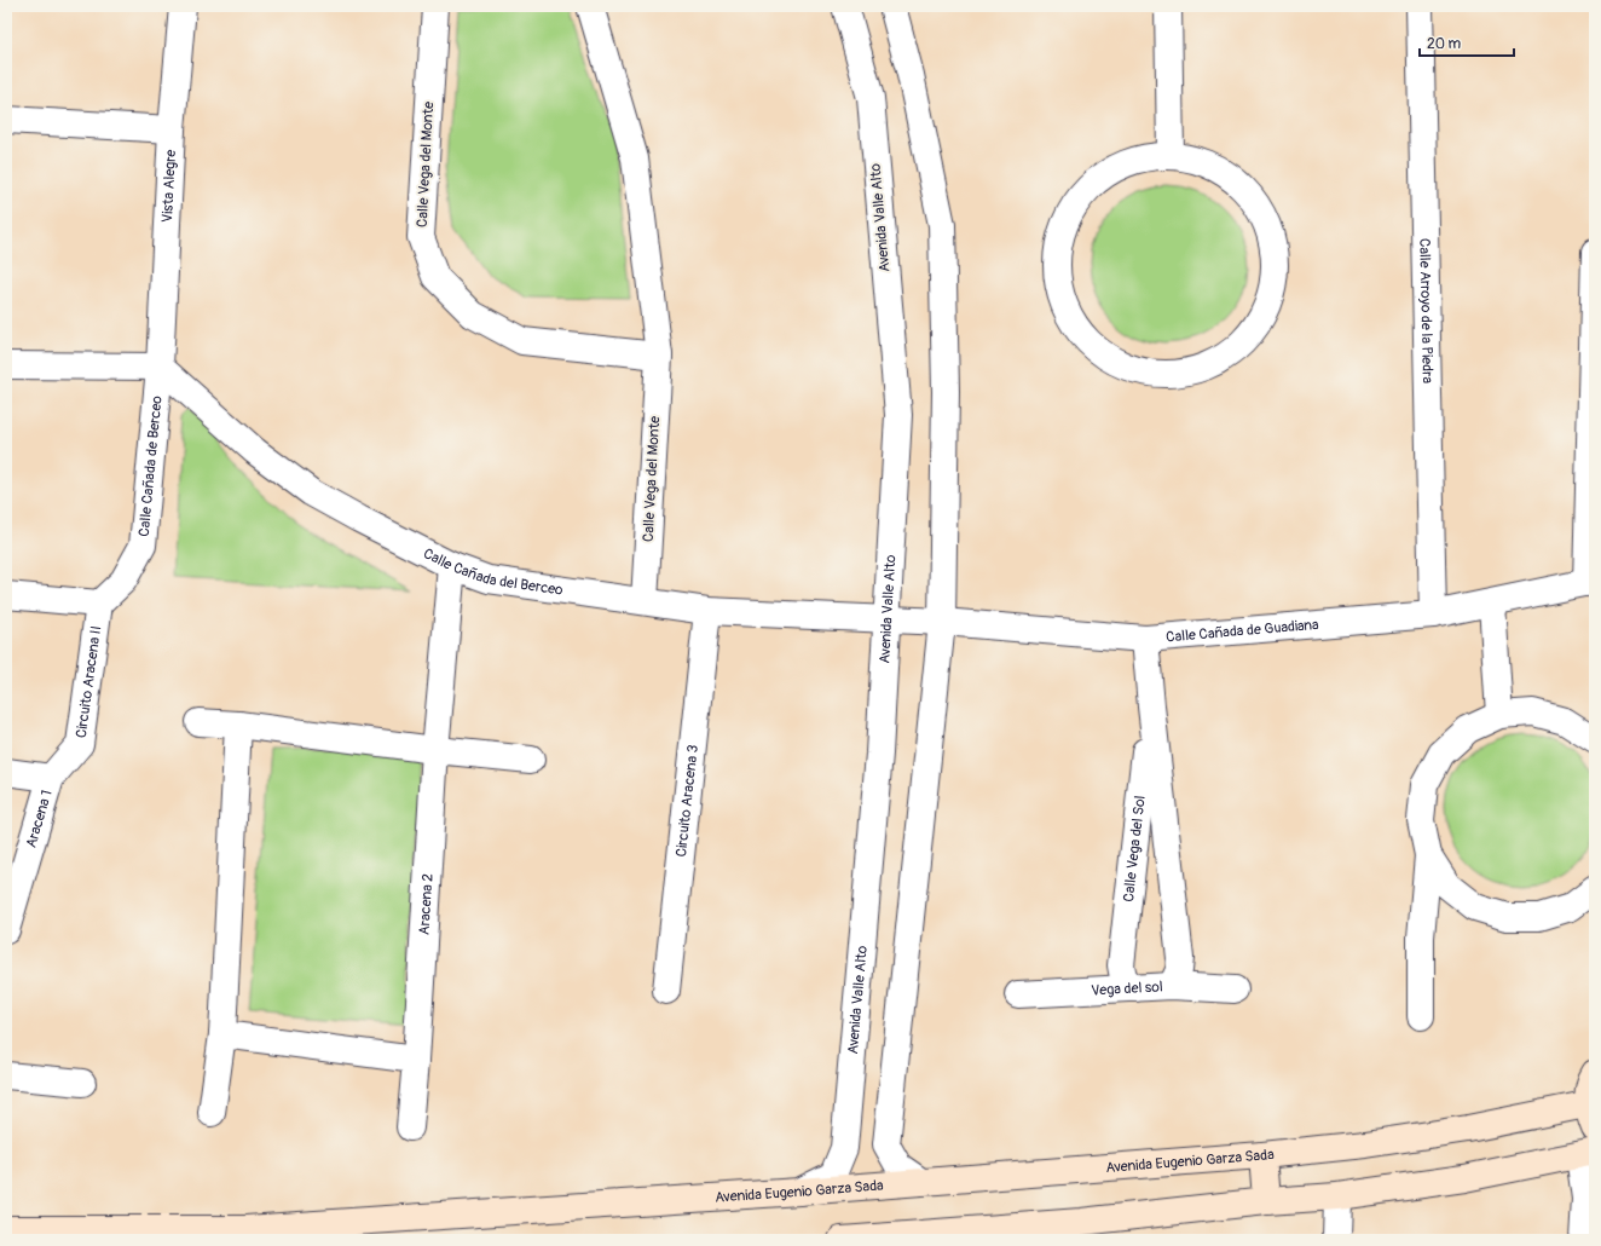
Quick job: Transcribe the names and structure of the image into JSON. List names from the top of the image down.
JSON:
{
  "streets": {
    "street": [
      "Calle Vega del Monte",
      "Vista Alegre",
      "Avenida Valle Alto",
      "Calle Arroyo de la Piedra",
      "Calle Cañada de Berceo",
      "Calle Cañada del Berceo",
      "Calle Cañada de Guadiana",
      "Circuito Aracena II",
      "Circuito Aracena 3",
      "Aracena 1",
      "Calle Vega del Sol",
      "Aracena 2",
      "Vega del sol",
      "Avenida Eugenio Garza Sada"
    ]
  },
  "crossings": [
    ["Calle Vega del Monte", "Calle Cañada del Berceo"],
    ["Vista Alegre", "Calle Cañada de Berceo"],
    ["Vista Alegre", "Calle Cañada del Berceo"],
    ["Avenida Valle Alto", "Calle Cañada del Berceo"],
    ["Avenida Valle Alto", "Calle Cañada de Guadiana"],
    ["Avenida Valle Alto", "Avenida Eugenio Garza Sada"],
    ["Calle Arroyo de la Piedra", "Calle Cañada de Guadiana"],
    ["Calle Cañada de Berceo", "Calle Cañada del Berceo"],
    ["Calle Cañada de Berceo", "Circuito Aracena II"],
    ["Calle Cañada del Berceo", "Calle Cañada de Guadiana"],
    ["Calle Cañada del Berceo", "Circuito Aracena 3"],
    ["Calle Cañada del Berceo", "Aracena 2"],
    ["Calle Cañada de Guadiana", "Calle Vega del Sol"],
    ["Circuito Aracena II", "Aracena 1"],
    ["Calle Vega del Sol", "Vega del sol"]
  ],
  "scale_bar": "20 m"
}
